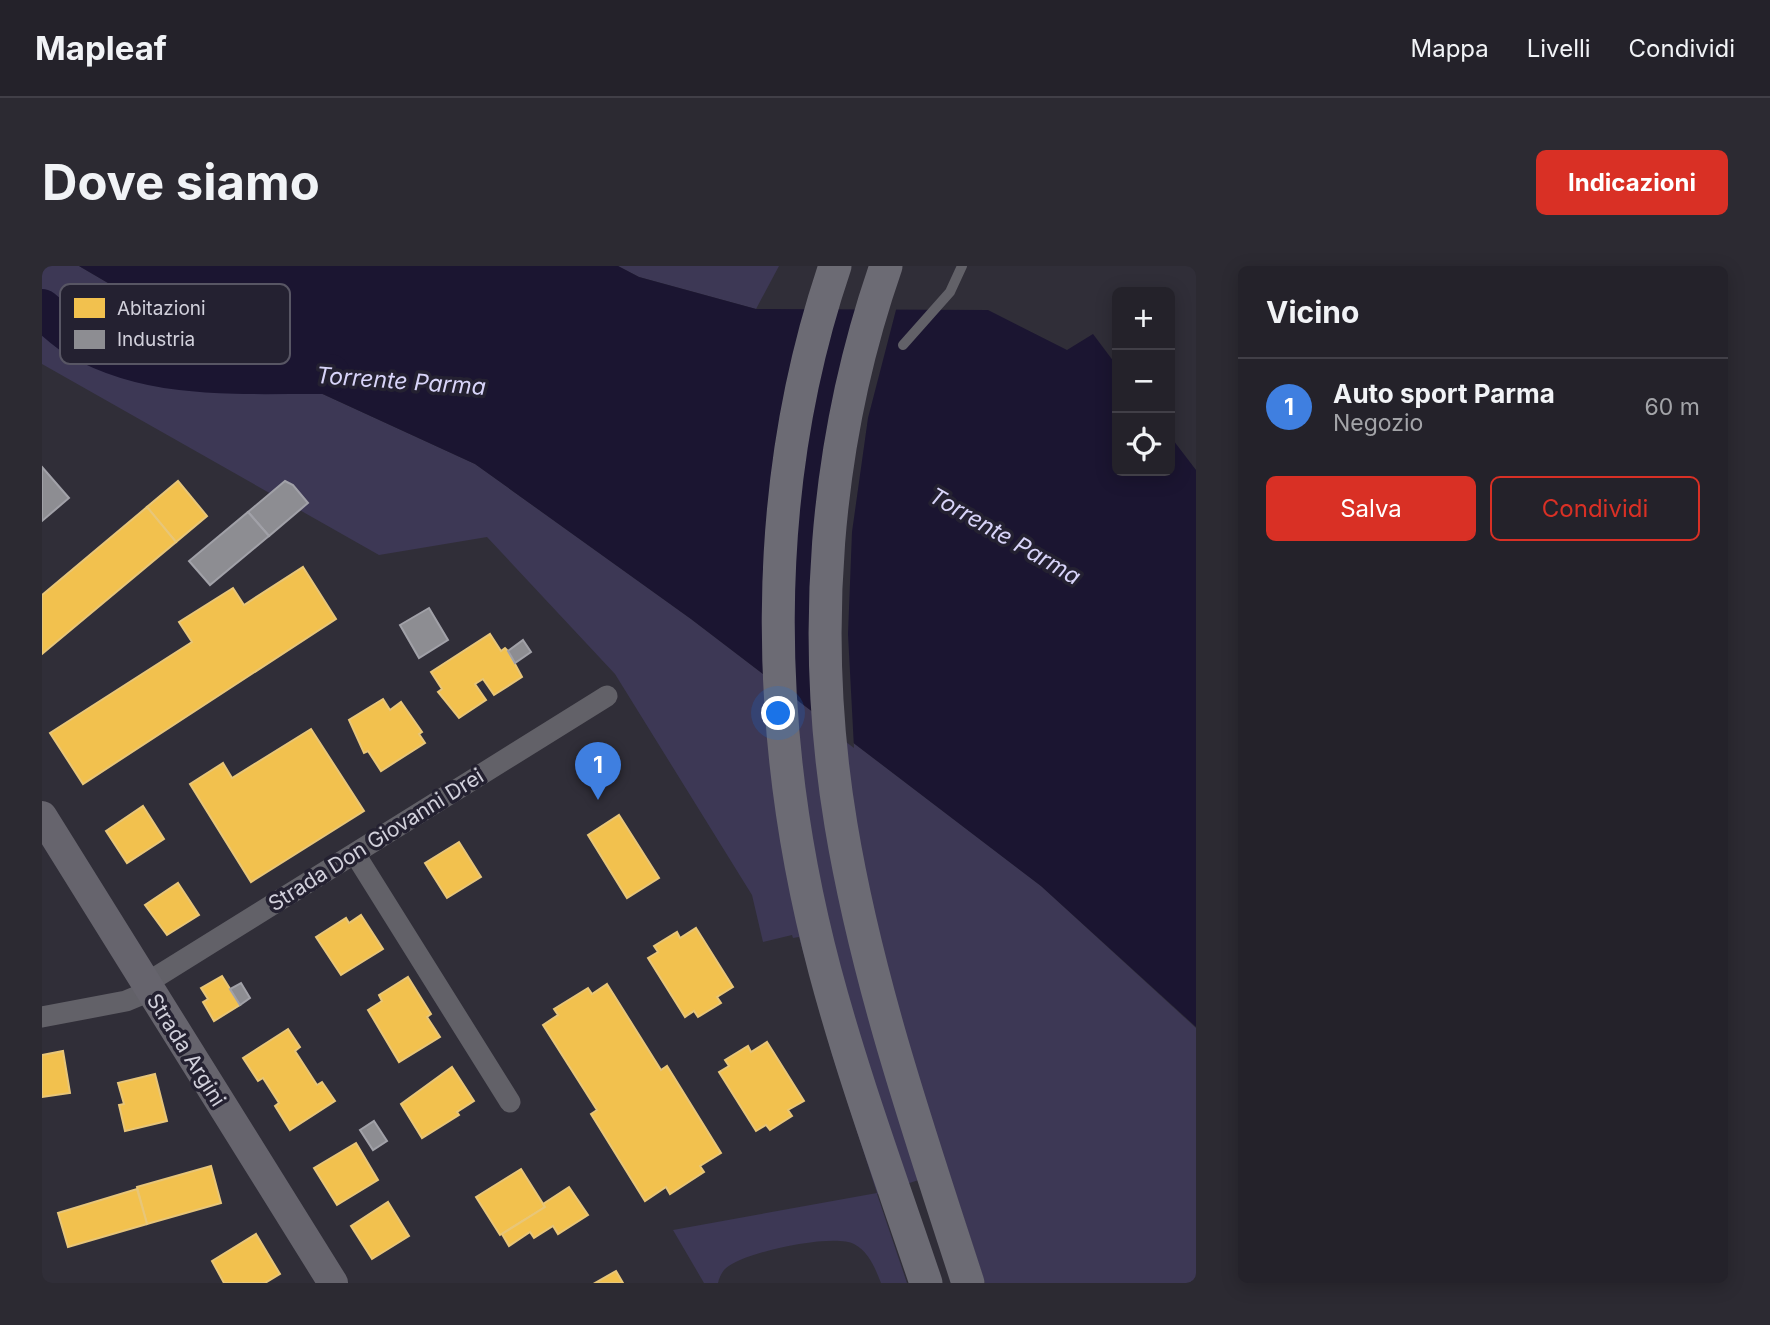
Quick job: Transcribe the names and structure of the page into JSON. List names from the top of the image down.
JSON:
{
  "streets": {
    "main road": ["Strada Argini"],
    "street": ["Strada Don Giovanni Drei"]
  },
  "crossings": [
    ["Strada Don Giovanni Drei", "Strada Argini"]
  ],
  "water": ["Torrente Parma"],
  "legend": ["Abitazioni", "Industria"],
  "page": {
    "header": "Mapleaf",
    "nav": ["Mappa", "Livelli", "Condividi"],
    "buttons": [
      "Indicazioni",
      ["Salva", "Condividi"]
    ],
    "title": "Dove siamo",
    "heading": "Vicino",
    "map_buttons": ["+", "−"],
    "list": [
      {
        "mark": "1",
        "name": "Auto sport Parma",
        "note": "Negozio",
        "value": "60 m"
      }
    ],
    "pins": "1"
  }
}
